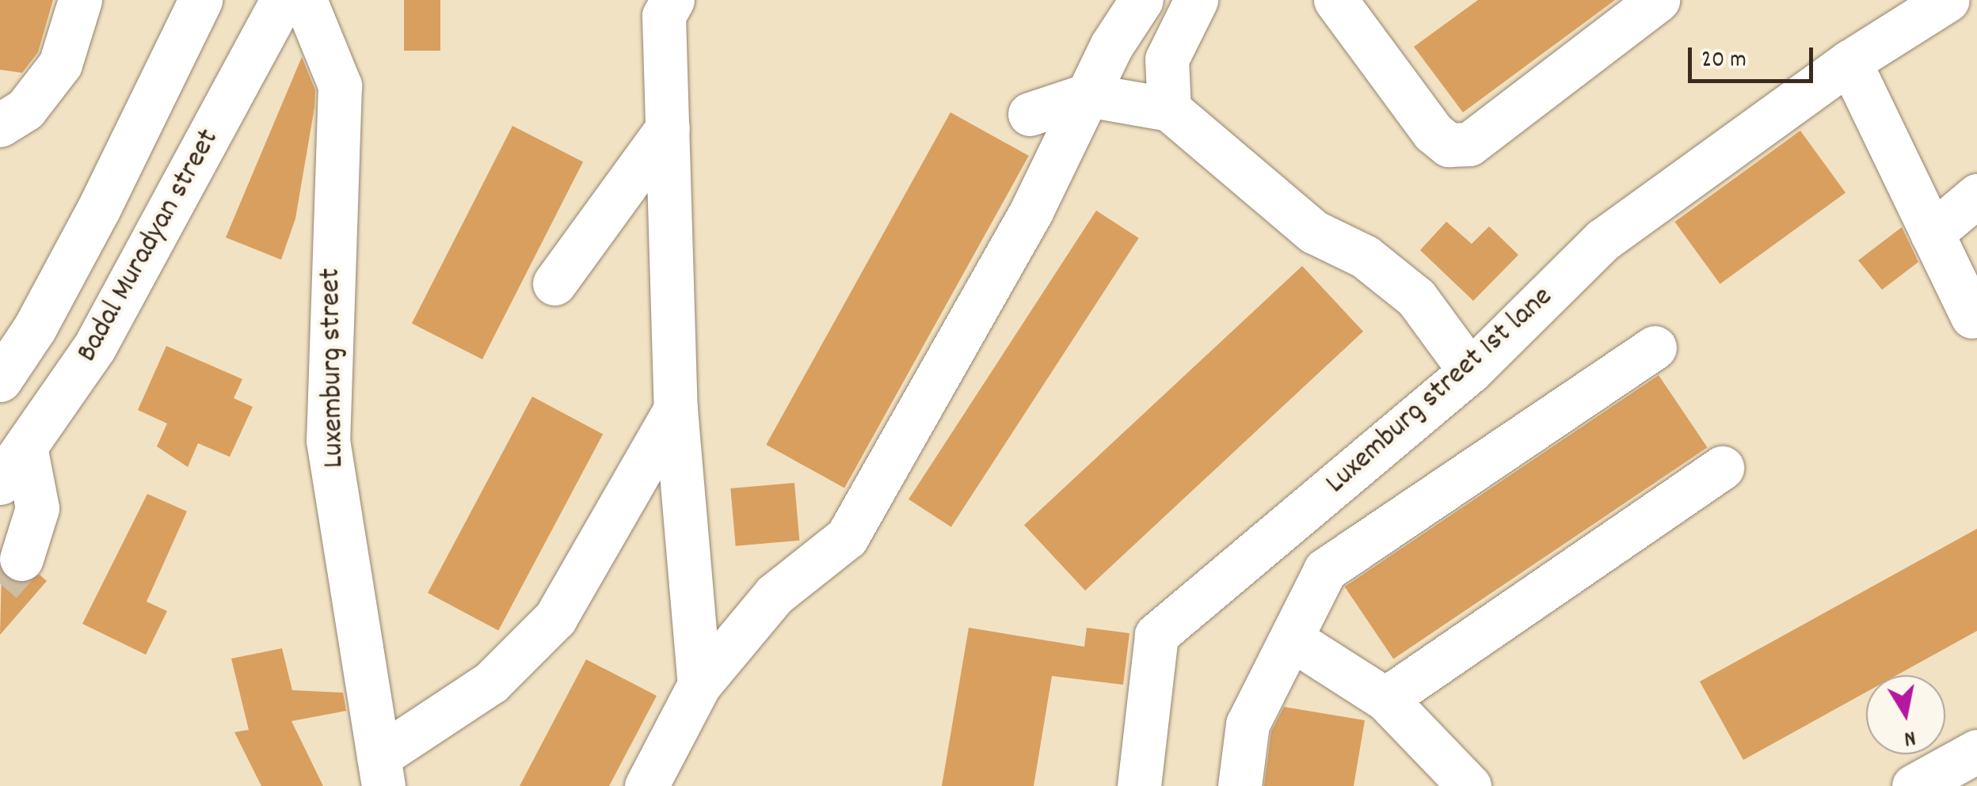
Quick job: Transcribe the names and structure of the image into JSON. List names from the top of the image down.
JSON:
{
  "streets": {
    "street": ["Badal Muradyan street", "Luxemburg street", "Luxemburg street 1st lane"]
  },
  "scale_bar": "20 m",
  "north": "bottom"
}
